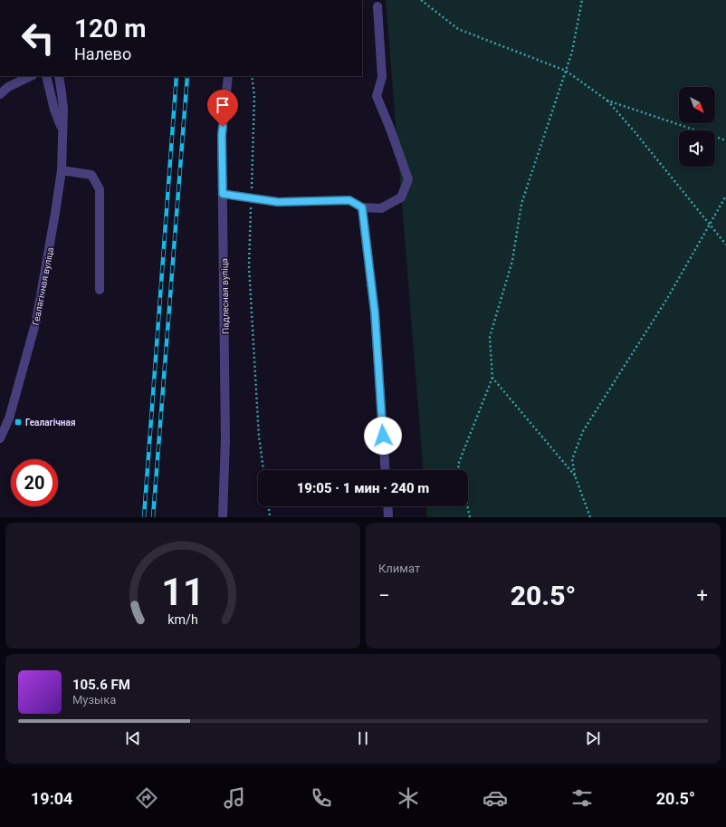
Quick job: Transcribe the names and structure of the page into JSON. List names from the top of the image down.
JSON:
{
  "streets": {
    "street": ["Геалагічная вуліца", "Падлесная вуліца"]
  },
  "places": {
    "transit": ["Геалагічная"]
  },
  "north": "bottom right",
  "page": {
    "turn": ["120 m", "Налево"],
    "limit": "20",
    "trip": "19:05 · 1 мин · 240 m",
    "tile": "Климат",
    "heat": ["−", "20.5°", "+"],
    "song": ["105.6 FM", "Музыка"],
    "tabs": ["19:04", "20.5°"],
    "gauge": ["11", "km/h"]
  }
}
